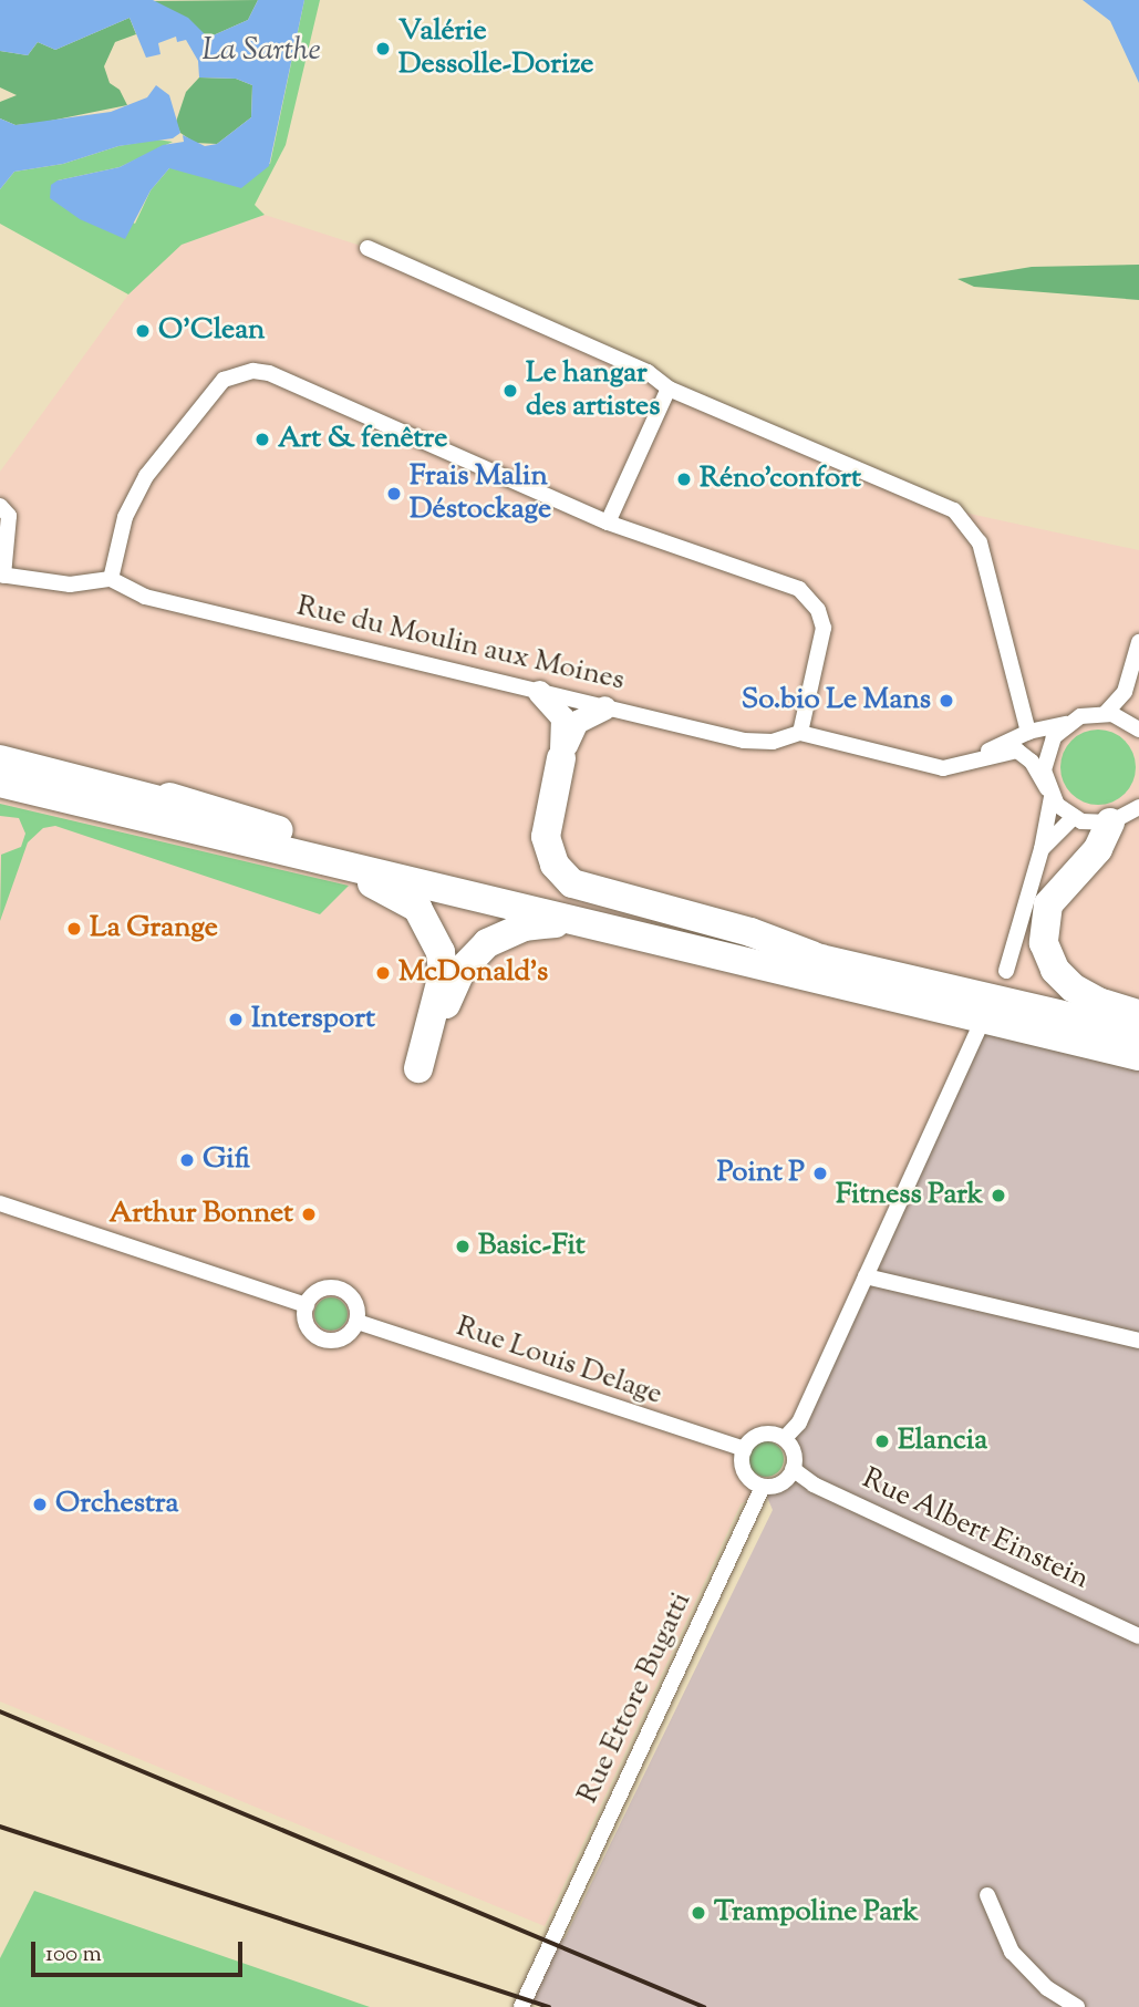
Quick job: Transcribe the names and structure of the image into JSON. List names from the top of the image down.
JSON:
{
  "streets": {
    "street": [
      "Rue du Moulin aux Moines",
      "Rue Louis Delage",
      "Rue Albert Einstein",
      "Rue Ettore Bugatti"
    ]
  },
  "crossings": [
    ["Rue Louis Delage", "Rue Albert Einstein"],
    ["Rue Louis Delage", "Rue Ettore Bugatti"],
    ["Rue Albert Einstein", "Rue Ettore Bugatti"]
  ],
  "water": ["La Sarthe"],
  "places": [
    "Valérie Dessolle-Dorize",
    "O'Clean",
    "Le hangar des artistes",
    "Art & fenêtre",
    "Réno'confort",
    "Frais Malin Déstockage",
    "So.bio Le Mans",
    "La Grange",
    "McDonald's",
    "Intersport",
    "Gifi",
    "Point P",
    "Fitness Park",
    "Arthur Bonnet",
    "Basic-Fit",
    "Elancia",
    "Orchestra",
    "Trampoline Park"
  ],
  "scale_bar": "100 m"
}
